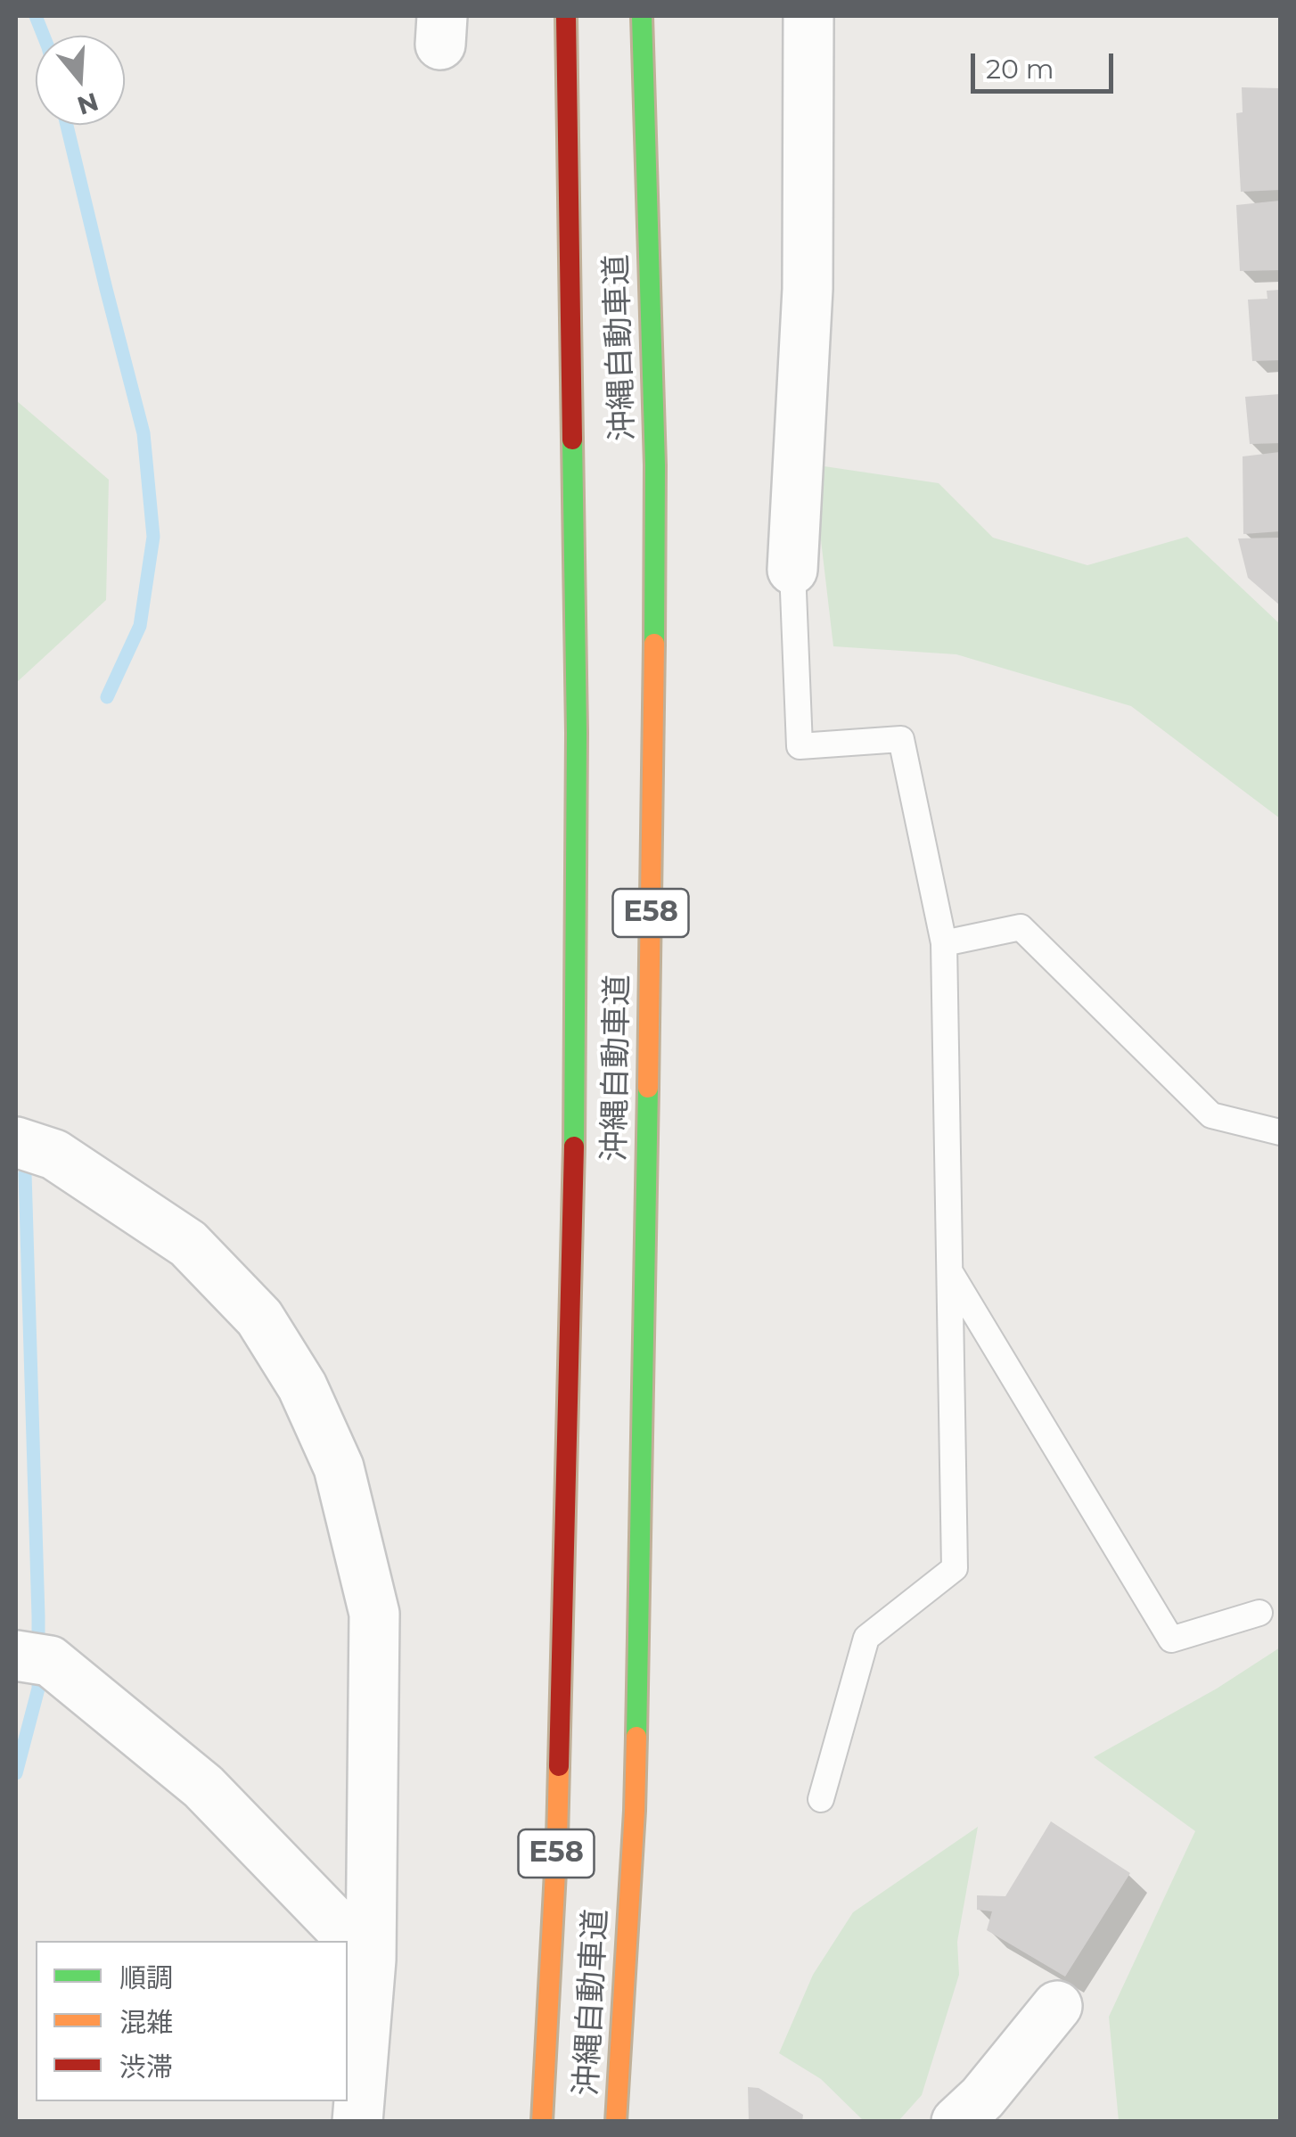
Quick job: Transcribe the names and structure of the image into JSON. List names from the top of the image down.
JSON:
{
  "streets": {
    "highway": ["沖縄自動車道", "E58"]
  },
  "legend": ["順調", "混雑", "渋滞"],
  "scale_bar": "20 m",
  "north": "bottom"
}
